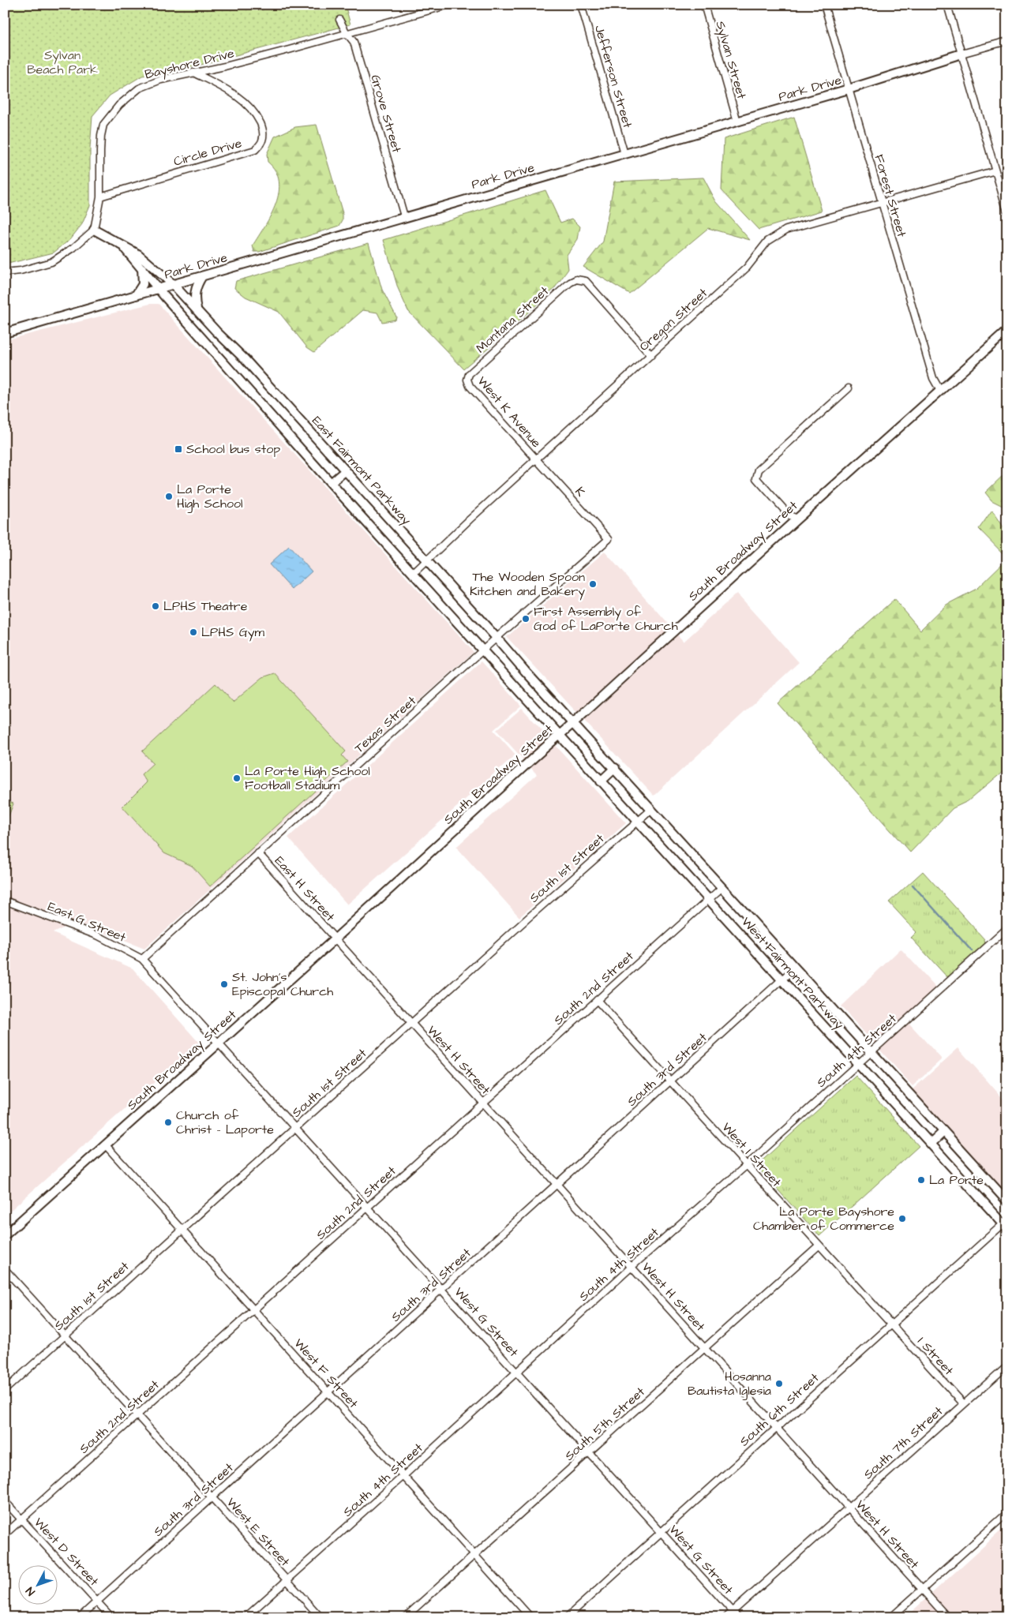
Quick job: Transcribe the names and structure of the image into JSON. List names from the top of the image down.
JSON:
{
  "streets": {
    "main road": [
      "Park Drive",
      "East Fairmont Parkway",
      "South Broadway Street",
      "West Fairmont Parkway"
    ],
    "street": [
      "Sylvan Street",
      "Bayshore Drive",
      "Jefferson Street",
      "Grove Street",
      "Circle Drive",
      "Forest Street",
      "Montana Street",
      "Oregon Street",
      "West K Avenue",
      "K",
      "Texas Street",
      "South 1st Street",
      "East H Street",
      "East G Street",
      "South 2nd Street",
      "South 4th Street",
      "West H Street",
      "South 3rd Street",
      "West I Street",
      "West G Street",
      "I Street",
      "West F Street",
      "South 6th Street",
      "South 5th Street",
      "South 7th Street",
      "West E Street",
      "West D Street"
    ]
  },
  "crossings": [
    ["Sylvan Street", "Park Drive"],
    ["Bayshore Drive", "Grove Street"],
    ["Bayshore Drive", "Circle Drive"],
    ["Bayshore Drive", "East Fairmont Parkway"],
    ["Jefferson Street", "Park Drive"],
    ["Park Drive", "Grove Street"],
    ["Park Drive", "Forest Street"],
    ["Park Drive", "East Fairmont Parkway"],
    ["Forest Street", "Oregon Street"],
    ["Forest Street", "South Broadway Street"],
    ["Montana Street", "Oregon Street"],
    ["Montana Street", "West K Avenue"],
    ["Oregon Street", "West K Avenue"],
    ["Oregon Street", "East Fairmont Parkway"],
    ["Oregon Street", "K"],
    ["West K Avenue", "K"],
    ["East Fairmont Parkway", "South Broadway Street"],
    ["East Fairmont Parkway", "Texas Street"],
    ["East Fairmont Parkway", "West Fairmont Parkway"],
    ["K", "Texas Street"],
    ["South Broadway Street", "East H Street"],
    ["South Broadway Street", "East G Street"],
    ["South Broadway Street", "West Fairmont Parkway"],
    ["South Broadway Street", "West H Street"],
    ["South Broadway Street", "West G Street"],
    ["South Broadway Street", "West F Street"],
    ["Texas Street", "East H Street"],
    ["Texas Street", "East G Street"],
    ["South 1st Street", "West Fairmont Parkway"],
    ["South 1st Street", "West H Street"],
    ["South 1st Street", "West G Street"],
    ["South 1st Street", "West F Street"],
    ["South 1st Street", "West E Street"],
    ["East H Street", "West H Street"],
    ["East G Street", "West G Street"],
    ["West Fairmont Parkway", "South 2nd Street"],
    ["West Fairmont Parkway", "South 4th Street"],
    ["West Fairmont Parkway", "South 3rd Street"],
    ["West Fairmont Parkway", "South 6th Street"],
    ["South 2nd Street", "West H Street"],
    ["South 2nd Street", "West I Street"],
    ["South 2nd Street", "West G Street"],
    ["South 2nd Street", "West F Street"],
    ["South 2nd Street", "West E Street"],
    ["South 2nd Street", "West D Street"],
    ["South 4th Street", "West H Street"],
    ["South 4th Street", "West I Street"],
    ["South 4th Street", "West G Street"],
    ["South 4th Street", "West F Street"],
    ["South 4th Street", "West E Street"],
    ["West H Street", "South 3rd Street"],
    ["West H Street", "South 6th Street"],
    ["West H Street", "South 5th Street"],
    ["West H Street", "South 7th Street"],
    ["South 3rd Street", "West I Street"],
    ["South 3rd Street", "West G Street"],
    ["South 3rd Street", "West F Street"],
    ["South 3rd Street", "West E Street"],
    ["South 3rd Street", "West D Street"],
    ["West I Street", "I Street"],
    ["West I Street", "South 6th Street"],
    ["West I Street", "South 5th Street"],
    ["West G Street", "South 6th Street"],
    ["West G Street", "South 5th Street"],
    ["West G Street", "South 7th Street"],
    ["I Street", "South 6th Street"],
    ["I Street", "South 7th Street"],
    ["West F Street", "South 5th Street"]
  ],
  "parks": ["Sylvan Beach Park"],
  "places": {
    "transit": ["School bus stop"],
    "other": [
      "La Porte High School",
      "The Wooden Spoon Kitchen and Bakery",
      "LPHS Theatre",
      "First Assembly of God of LaPorte Church",
      "LPHS Gym",
      "La Porte High School Football Stadium",
      "St. John's Episcopal Church",
      "Church of Christ - Laporte",
      "La Porte",
      "La Porte Bayshore Chamber of Commerce",
      "Hosanna Bautista Iglesia"
    ]
  },
  "north": "bottom left"
}
